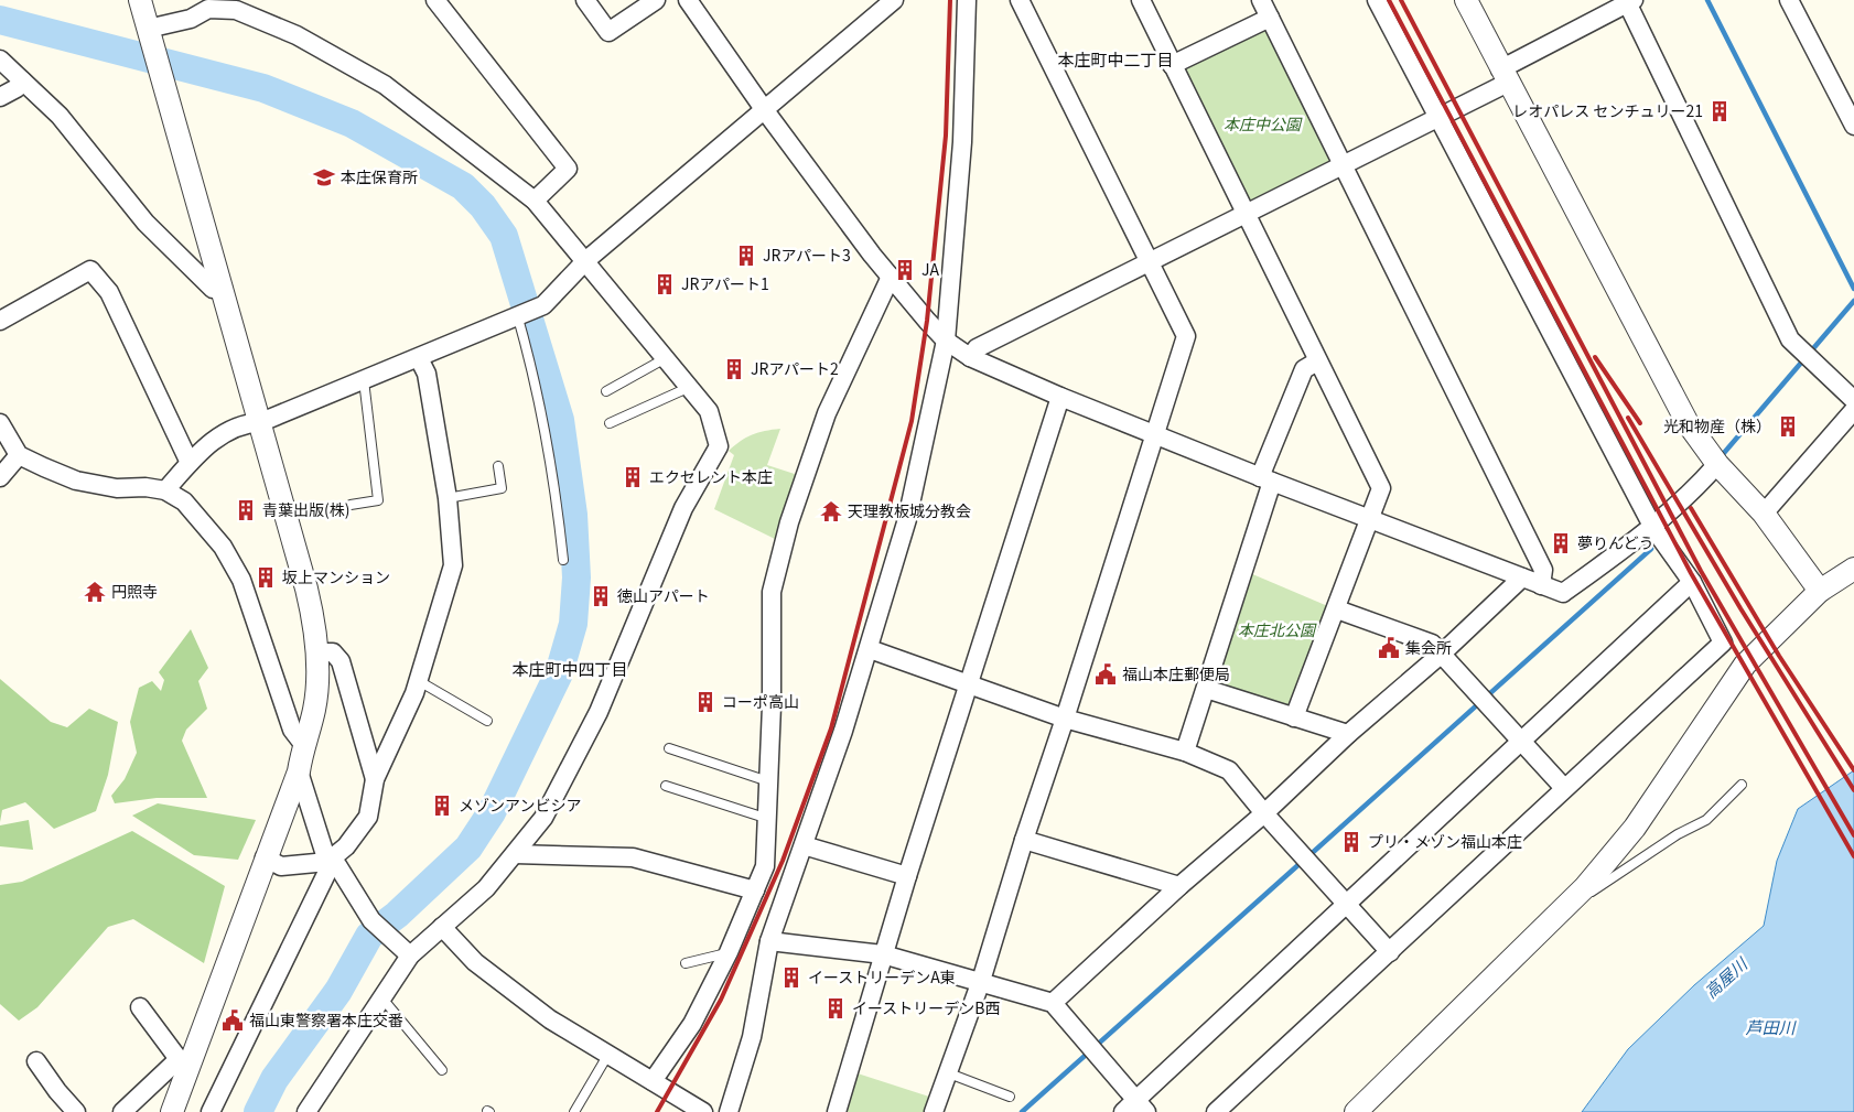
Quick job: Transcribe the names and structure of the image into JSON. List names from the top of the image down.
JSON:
{
  "districts": ["本庄町中二丁目", "本庄町中四丁目"],
  "water": ["高屋川", "芦田川"],
  "parks": ["本庄中公園", "本庄北公園"],
  "places": {
    "building": [
      "レオパレス センチュリー21",
      "JRアパート3",
      "JA",
      "JRアパート1",
      "JRアパート2",
      "光和物産（株）",
      "エクセレント本庄",
      "青葉出版(株)",
      "夢りんどう",
      "坂上マンション",
      "徳山アパート",
      "コーポ高山",
      "メゾンアンビシア",
      "プリ・メゾン福山本庄",
      "イーストリーデンA東",
      "イーストリーデンB西"
    ],
    "school or university": ["本庄保育所"],
    "temple": ["天理教板城分教会", "円照寺"],
    "public building": ["集会所", "福山本庄郵便局", "福山東警察署本庄交番"]
  }
}
